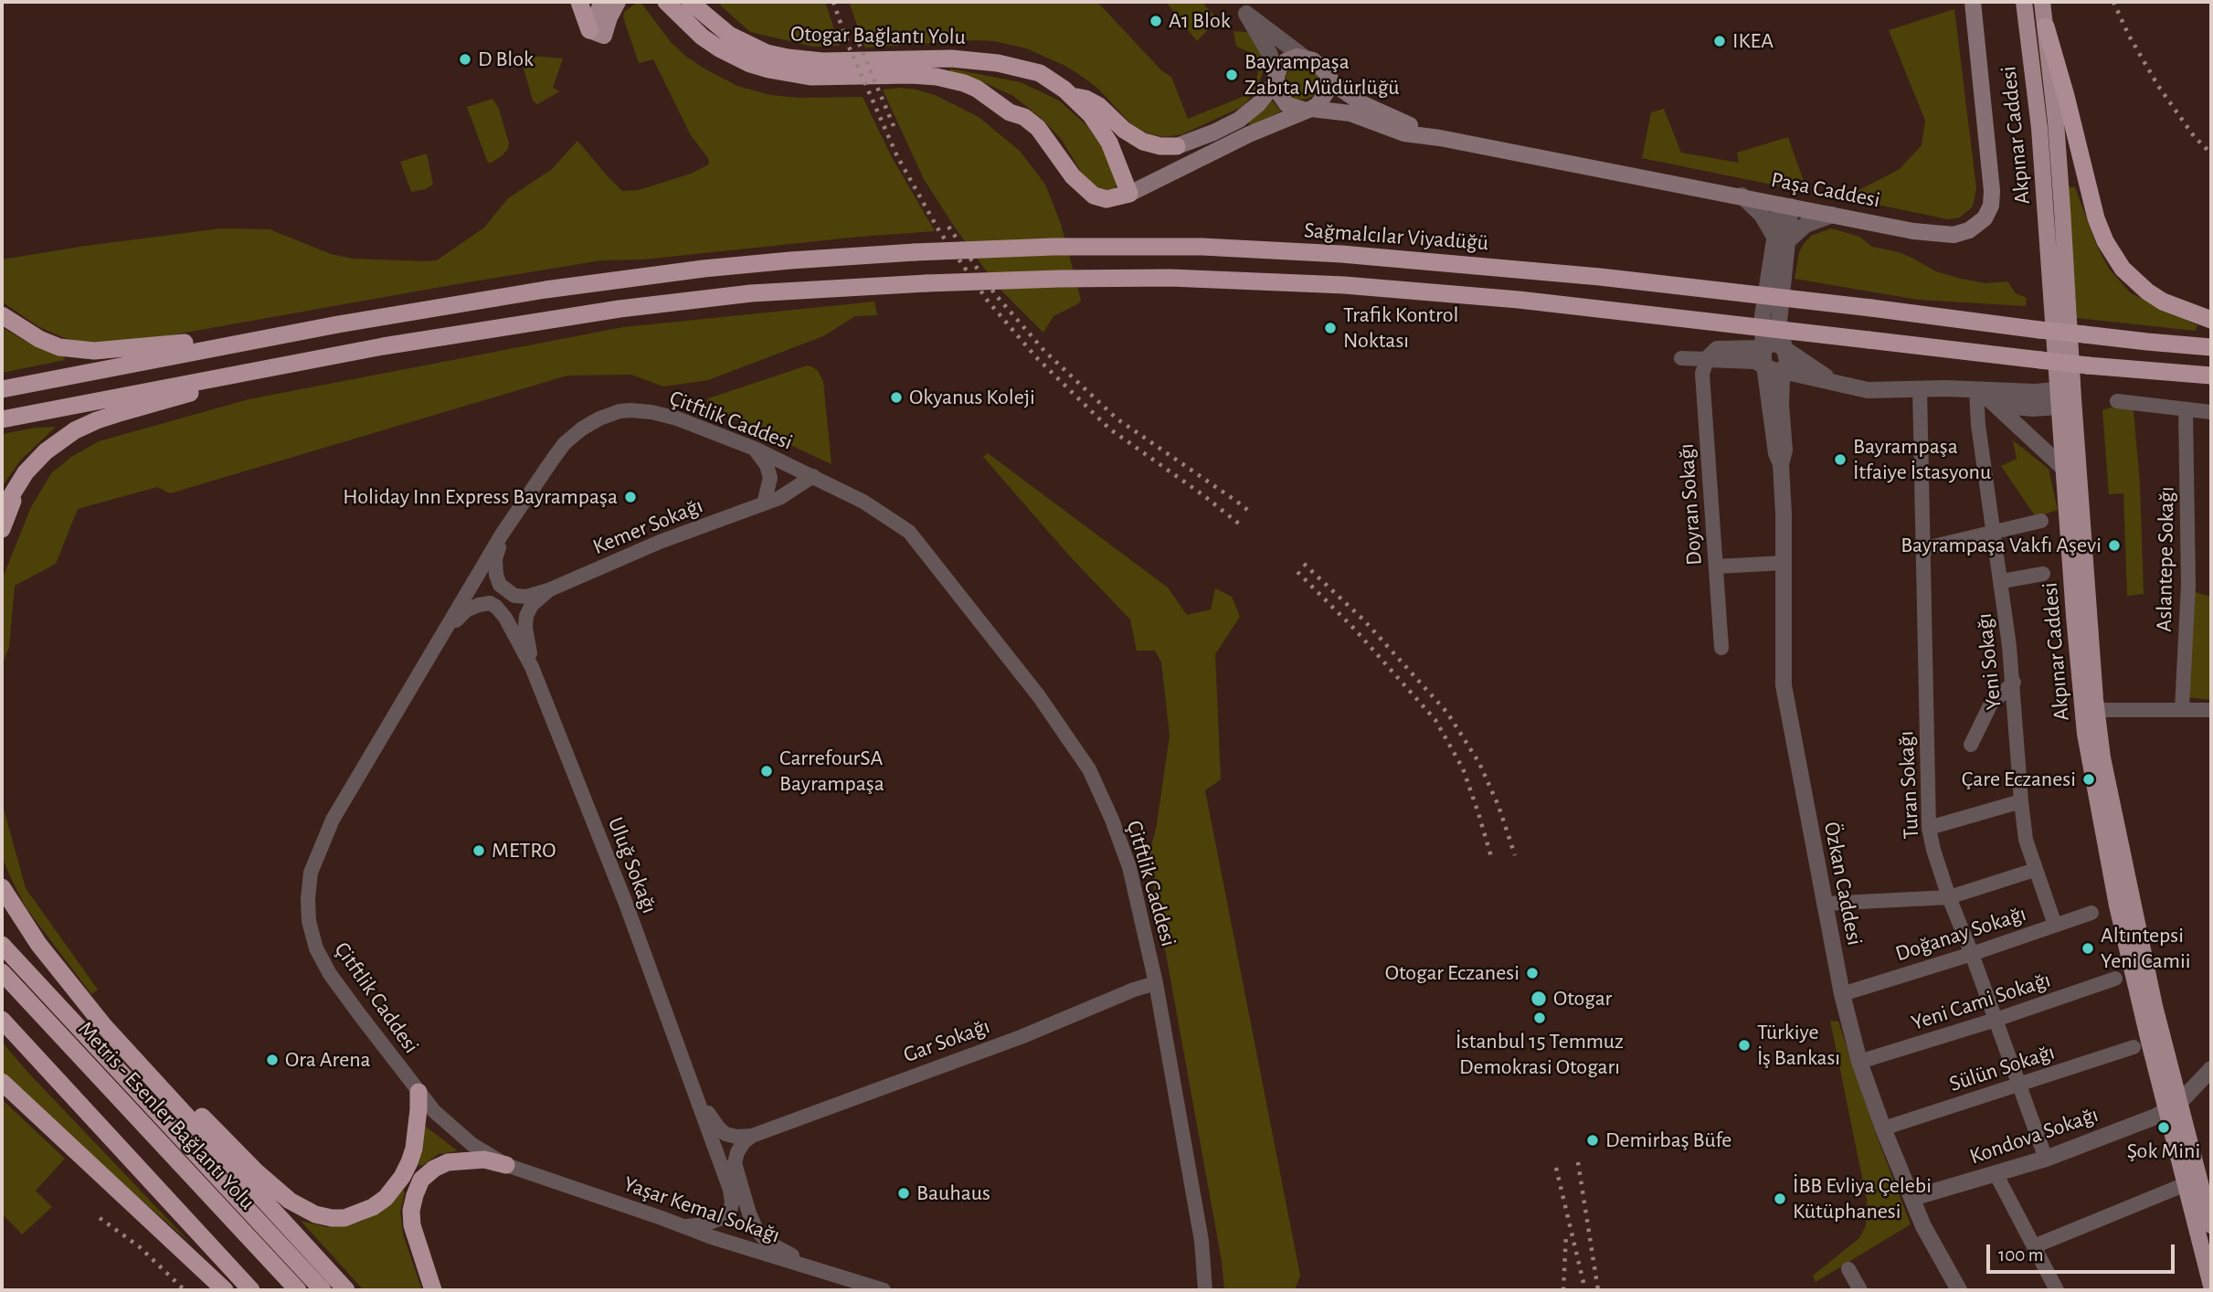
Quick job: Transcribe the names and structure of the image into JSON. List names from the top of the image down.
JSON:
{
  "streets": {
    "highway": ["Otogar Bağlantı Yolu", "Sağmalcılar Viyadüğü", "Metris - Esenler Bağlantı Yolu"],
    "main road": ["Akpınar Caddesi", "Paşa Caddesi"],
    "street": [
      "Çitftlik Caddesi",
      "Doyran Sokağı",
      "Kemer Sokağı",
      "Aslantepe Sokağı",
      "Yeni Sokağı",
      "Turan Sokağı",
      "Uluğ Sokağı",
      "Özkan Caddesi",
      "Doğanay Sokağı",
      "Yeni Cami Sokağı",
      "Gar Sokağı",
      "Sülün Sokağı",
      "Kondova Sokağı",
      "Yaşar Kemal Sokağı"
    ]
  },
  "crossings": [
    ["Akpınar Caddesi", "Kondova Sokağı"],
    ["Çitftlik Caddesi", "Kemer Sokağı"],
    ["Çitftlik Caddesi", "Gar Sokağı"],
    ["Çitftlik Caddesi", "Yaşar Kemal Sokağı"],
    ["Yeni Sokağı", "Doğanay Sokağı"],
    ["Turan Sokağı", "Doğanay Sokağı"],
    ["Turan Sokağı", "Yeni Cami Sokağı"],
    ["Turan Sokağı", "Sülün Sokağı"],
    ["Turan Sokağı", "Kondova Sokağı"],
    ["Özkan Caddesi", "Doğanay Sokağı"],
    ["Özkan Caddesi", "Yeni Cami Sokağı"],
    ["Özkan Caddesi", "Sülün Sokağı"],
    ["Özkan Caddesi", "Kondova Sokağı"]
  ],
  "places": [
    "A1 Blok",
    "IKEA",
    "D Blok",
    "Bayrampaşa Zabıta Müdürlüğü",
    "Trafik Kontrol Noktası",
    "Okyanus Koleji",
    "Bayrampaşa İtfaiye İstasyonu",
    "Holiday Inn Express Bayrampaşa",
    "Bayrampaşa Vakfı Aşevi",
    "CarrefourSA Bayrampaşa",
    "Çare Eczanesi",
    "METRO",
    "Altıntepsi Yeni Camii",
    "Otogar Eczanesi",
    "Otogar",
    "İstanbul 15 Temmuz Demokrasi Otogarı",
    "Türkiye İş Bankası",
    "Ora Arena",
    "Şok Mini",
    "Demirbaş Büfe",
    "Bauhaus",
    "İBB Evliya Çelebi Kütüphanesi"
  ],
  "scale_bar": "100 m"
}
